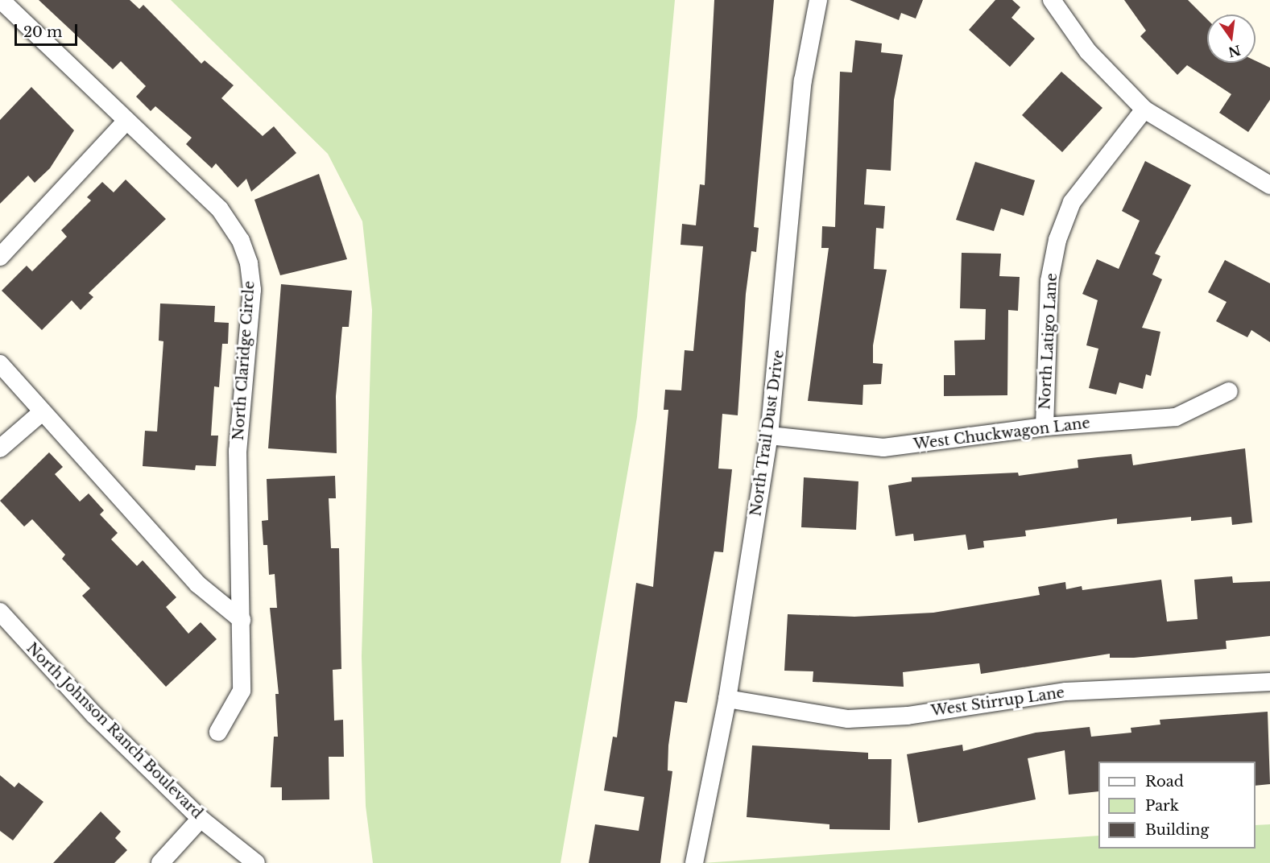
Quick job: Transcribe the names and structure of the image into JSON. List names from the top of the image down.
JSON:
{
  "streets": {
    "street": [
      "North Latigo Lane",
      "North Claridge Circle",
      "North Trail Dust Drive",
      "West Chuckwagon Lane",
      "West Stirrup Lane",
      "North Johnson Ranch Boulevard"
    ]
  },
  "crossings": [
    ["North Latigo Lane", "West Chuckwagon Lane"],
    ["North Trail Dust Drive", "West Chuckwagon Lane"],
    ["North Trail Dust Drive", "West Stirrup Lane"]
  ],
  "legend": ["Road", "Park", "Building"],
  "scale_bar": "20 m",
  "north": "bottom"
}
